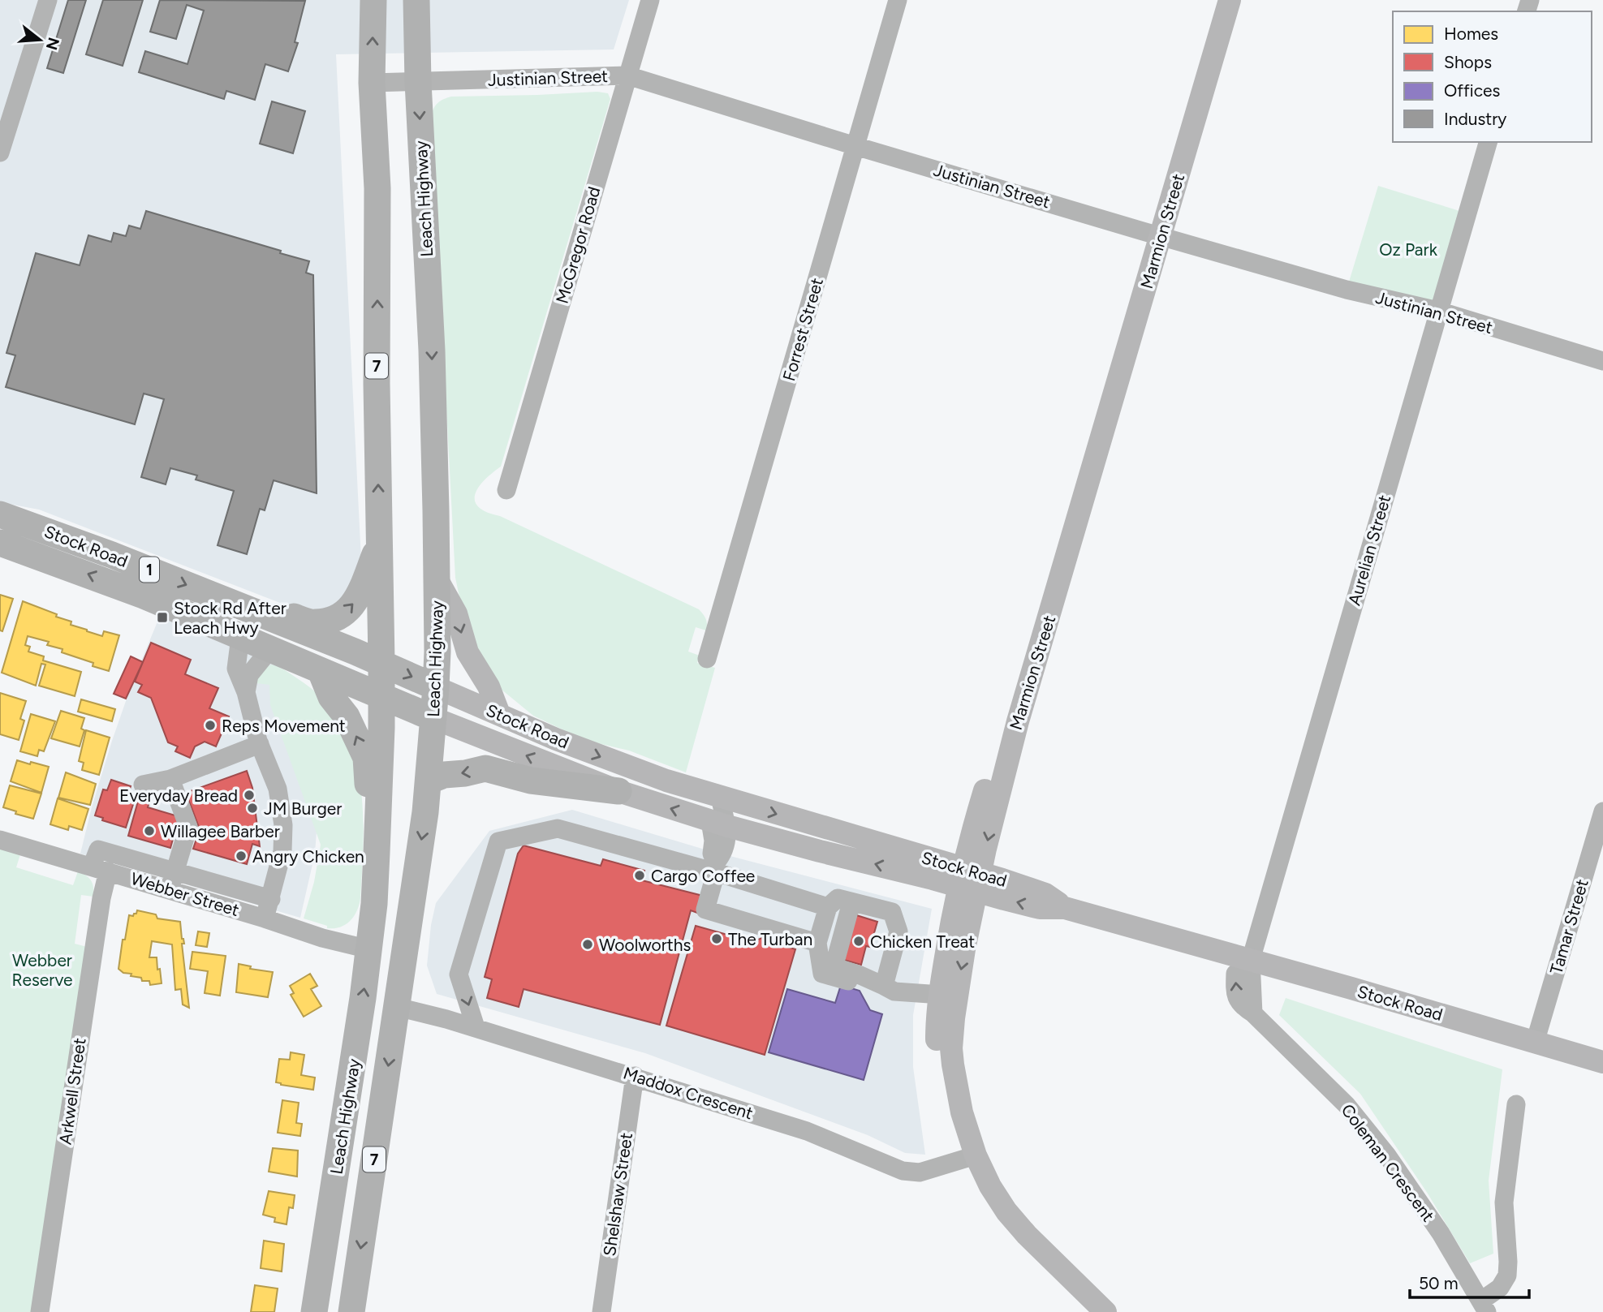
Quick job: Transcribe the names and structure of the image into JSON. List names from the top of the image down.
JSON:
{
  "streets": {
    "highway": [
      "Leach Highway",
      "7",
      "Stock Road",
      "1"
    ],
    "main road": ["Marmion Street"],
    "street": [
      "Justinian Street",
      "McGregor Road",
      "Forrest Street",
      "Aurelian Street",
      "Webber Street",
      "Tamar Street",
      "Arkwell Street",
      "Maddox Crescent",
      "Coleman Crescent",
      "Shelshaw Street"
    ]
  },
  "crossings": [
    ["Justinian Street", "Leach Highway"],
    ["Justinian Street", "Marmion Street"],
    ["Justinian Street", "McGregor Road"],
    ["Justinian Street", "Forrest Street"],
    ["Justinian Street", "Aurelian Street"],
    ["Leach Highway", "Stock Road"],
    ["Leach Highway", "Webber Street"],
    ["Leach Highway", "Maddox Crescent"],
    ["Marmion Street", "Stock Road"],
    ["Marmion Street", "Maddox Crescent"],
    ["Stock Road", "Aurelian Street"],
    ["Stock Road", "Tamar Street"],
    ["Stock Road", "Coleman Crescent"],
    ["Aurelian Street", "Coleman Crescent"],
    ["Webber Street", "Arkwell Street"],
    ["Maddox Crescent", "Shelshaw Street"]
  ],
  "parks": ["Oz Park", "Webber Reserve"],
  "places": {
    "transit": ["Stock Rd After Leach Hwy"],
    "other": [
      "Reps Movement",
      "Everyday Bread",
      "JM Burger",
      "Willagee Barber",
      "Angry Chicken",
      "Cargo Coffee",
      "The Turban",
      "Chicken Treat",
      "Woolworths"
    ]
  },
  "legend": [
    "Homes",
    "Shops",
    "Offices",
    "Industry"
  ],
  "scale_bar": "50 m",
  "north": "right"
}
